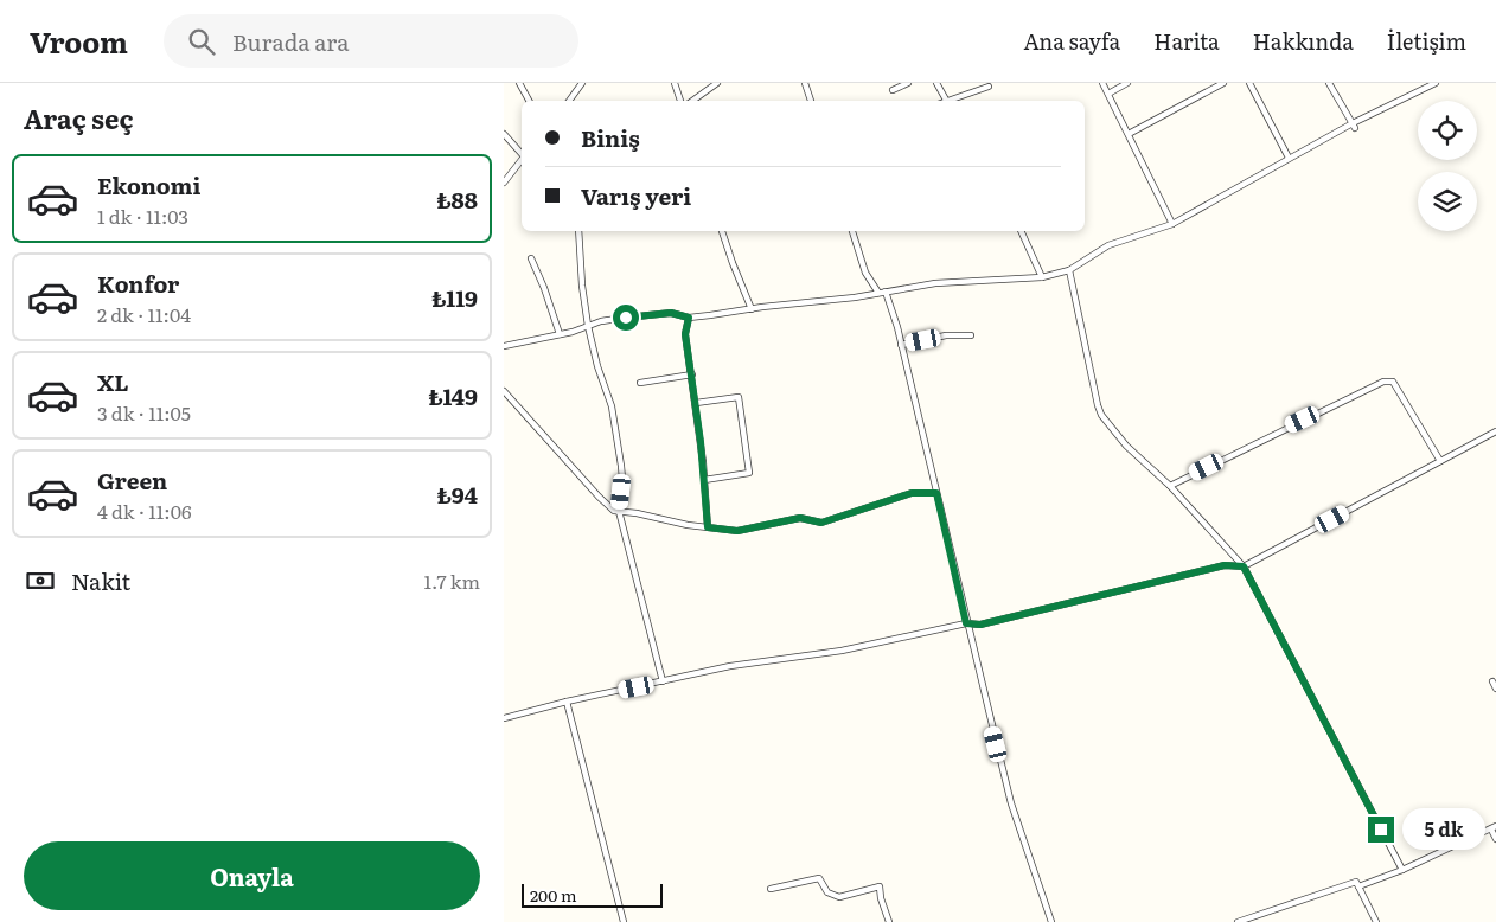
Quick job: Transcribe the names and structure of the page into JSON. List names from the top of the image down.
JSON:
{
  "scale_bar": "200 m",
  "page": {
    "header": "Vroom",
    "search": "Burada ara",
    "nav": [
      "Ana sayfa",
      "Harita",
      "Hakkında",
      "İletişim"
    ],
    "heading": "Araç seç",
    "banner": ["Biniş", "Varış yeri"],
    "list": [
      {
        "name": "Ekonomi",
        "note": "1 dk · 11:03",
        "value": "₺88"
      },
      {
        "name": "Konfor",
        "note": "2 dk · 11:04",
        "value": "₺119"
      },
      {
        "name": "XL",
        "note": "3 dk · 11:05",
        "value": "₺149"
      },
      {
        "name": "Green",
        "note": "4 dk · 11:06",
        "value": "₺94"
      }
    ],
    "pay": ["Nakit", "1.7 km"],
    "bubble": "5 dk",
    "buttons": "Onayla",
    "scale": "200 m"
  }
}
